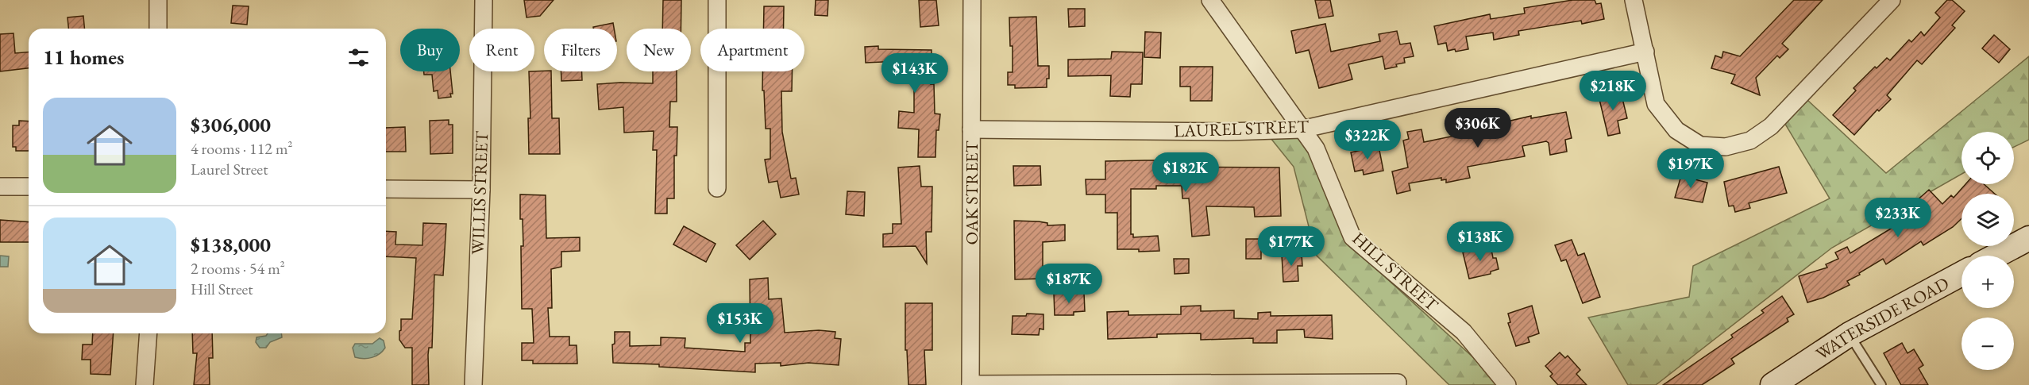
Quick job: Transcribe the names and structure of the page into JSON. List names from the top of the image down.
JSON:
{
  "streets": {
    "main road": ["WATERSIDE ROAD"],
    "street": [
      "LAUREL STREET",
      "WILLIS STREET",
      "OAK STREET",
      "HILL STREET"
    ]
  },
  "crossings": [
    ["LAUREL STREET", "OAK STREET"],
    ["LAUREL STREET", "HILL STREET"]
  ],
  "page": {
    "chip": [
      "Buy",
      "Rent",
      "Filters",
      "New",
      "Apartment"
    ],
    "heading": "11 homes",
    "price": [
      "$143K",
      "$218K",
      "$306K",
      "$322K",
      "$197K",
      "$182K",
      "$233K",
      "$138K",
      "$177K",
      "$187K",
      "$153K"
    ],
    "list": [
      {
        "name": "$306,000",
        "note": "4 rooms · 112 m² · Laurel Street"
      },
      {
        "name": "$138,000",
        "note": "2 rooms · 54 m² · Hill Street"
      }
    ],
    "map_buttons": ["+", "−"]
  }
}
